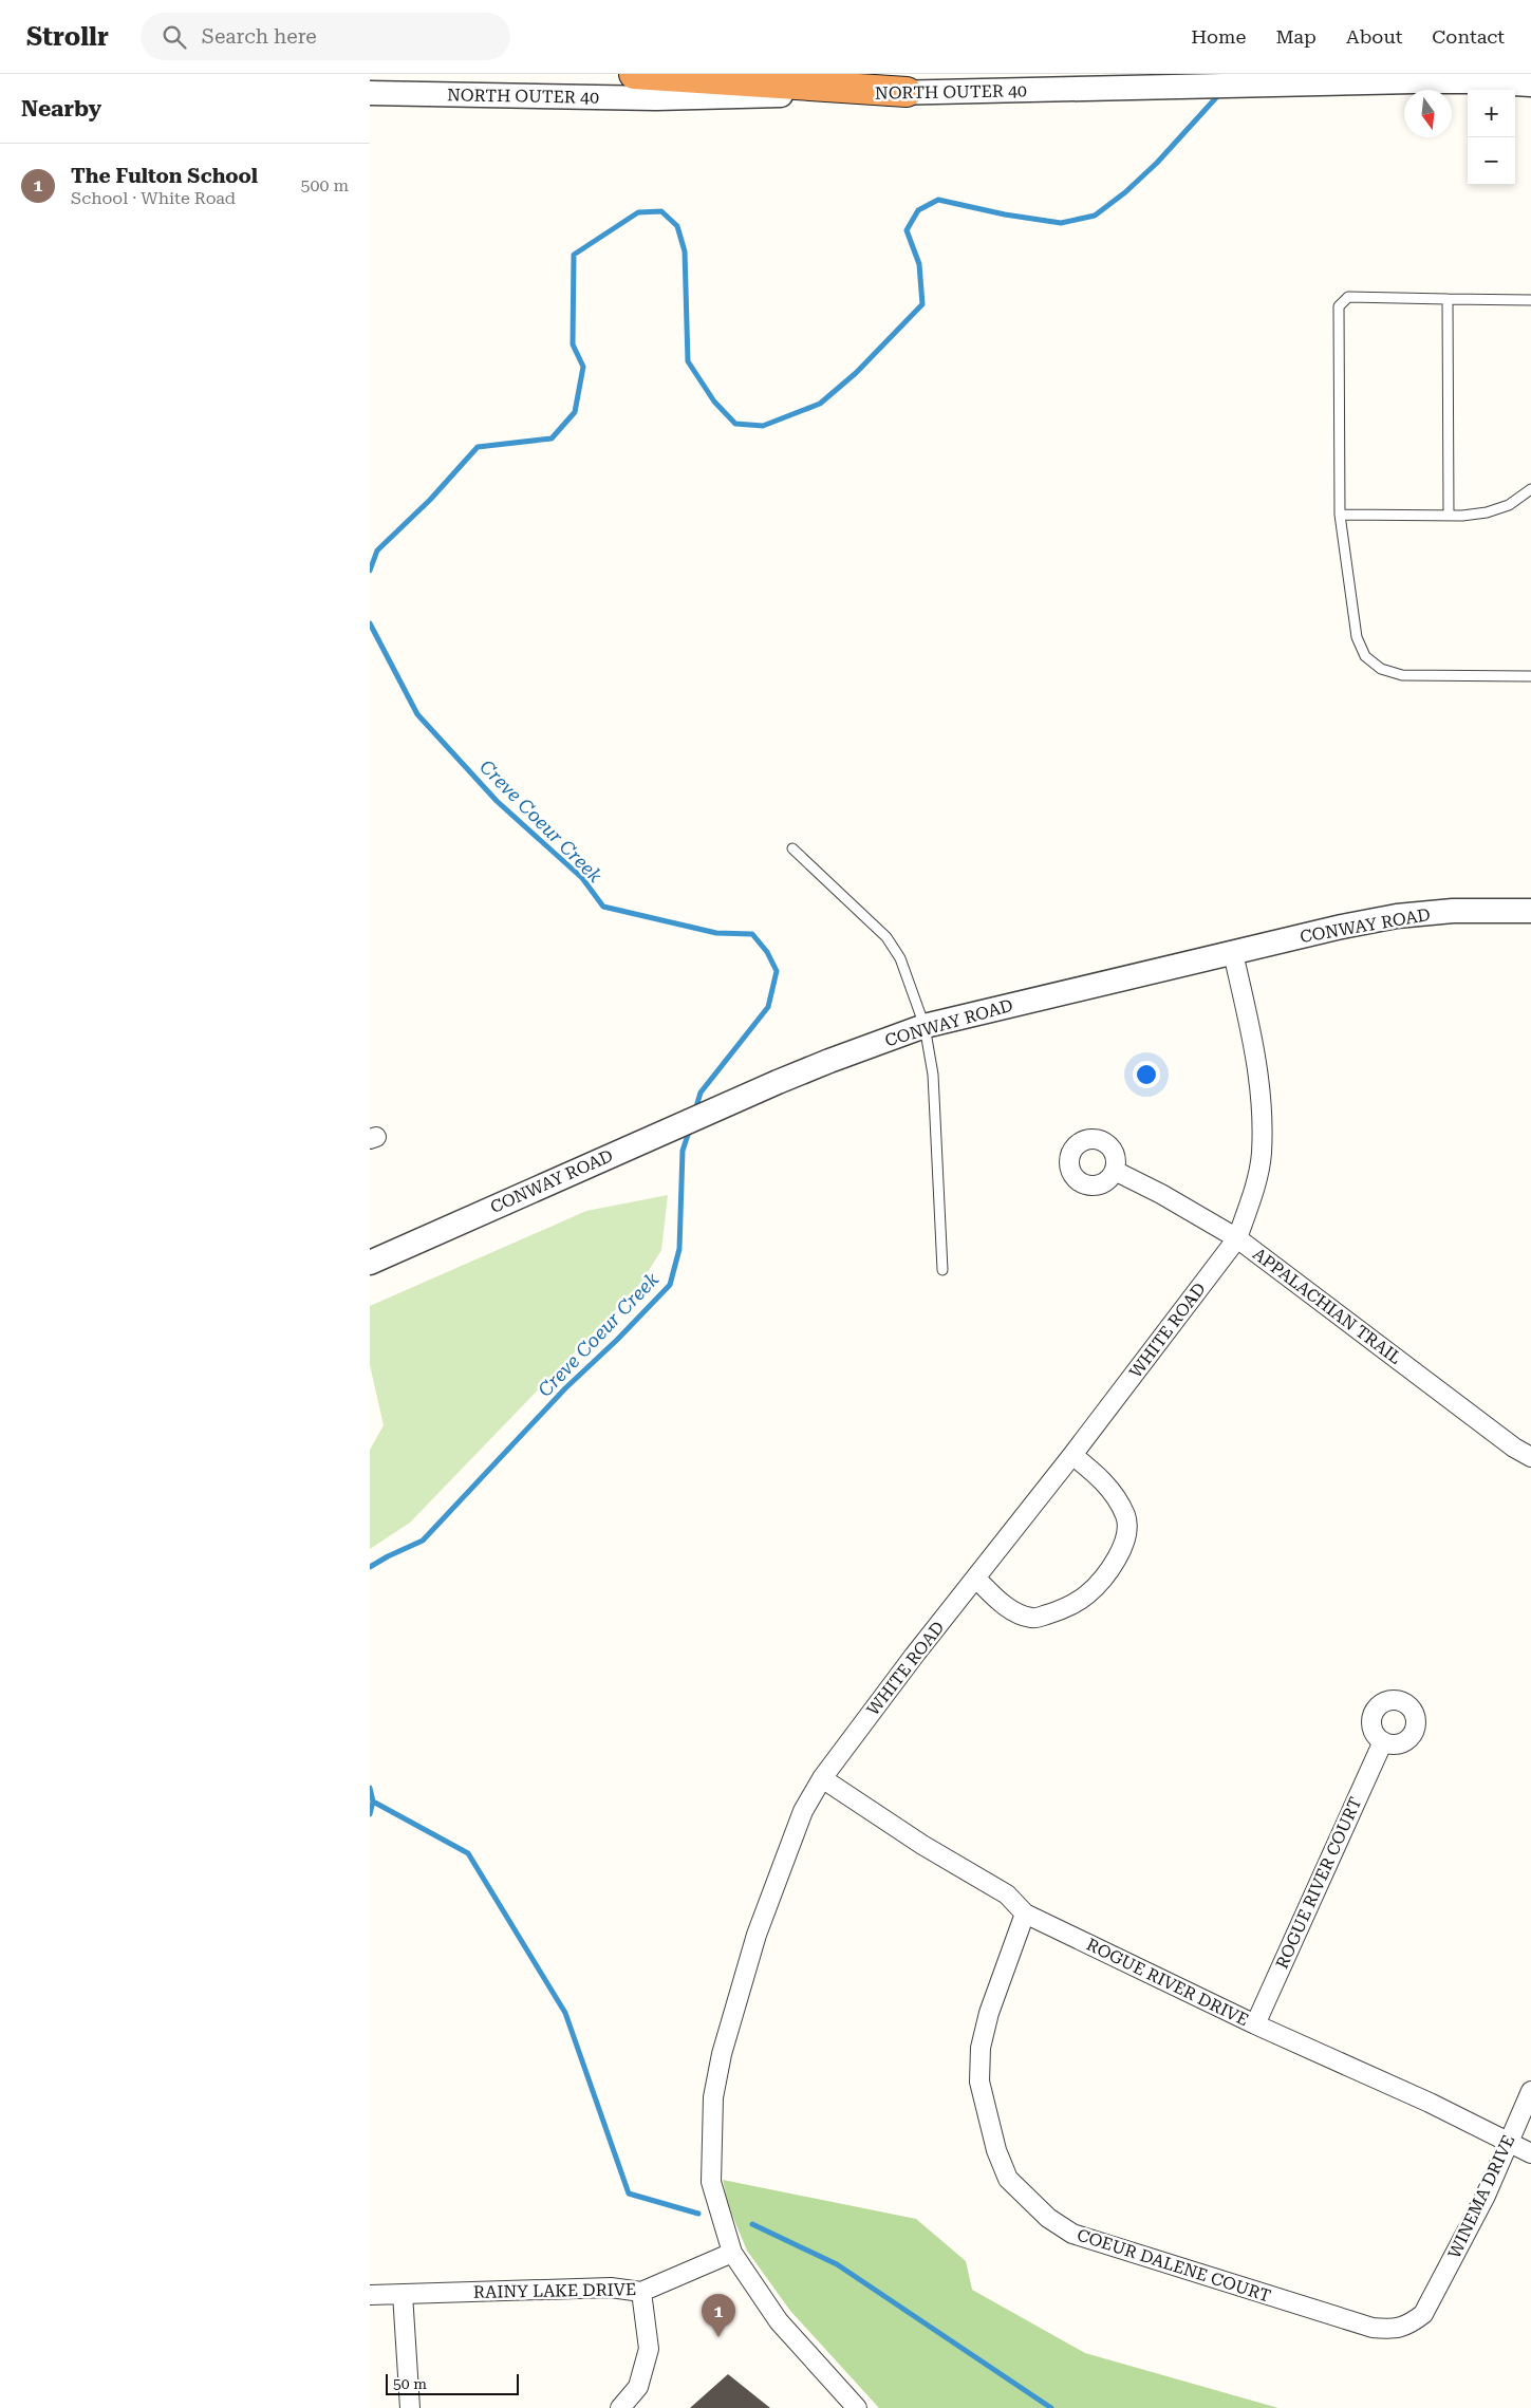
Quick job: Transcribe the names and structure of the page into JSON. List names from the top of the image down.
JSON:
{
  "streets": {
    "street": [
      "NORTH OUTER 40",
      "CONWAY ROAD",
      "APPALACHIAN TRAIL",
      "WHITE ROAD",
      "ROGUE RIVER COURT",
      "ROGUE RIVER DRIVE",
      "WINEMA DRIVE",
      "COEUR DALENE COURT",
      "RAINY LAKE DRIVE"
    ]
  },
  "crossings": [
    ["CONWAY ROAD", "WHITE ROAD"],
    ["APPALACHIAN TRAIL", "WHITE ROAD"],
    ["WHITE ROAD", "ROGUE RIVER DRIVE"],
    ["WHITE ROAD", "RAINY LAKE DRIVE"],
    ["ROGUE RIVER COURT", "ROGUE RIVER DRIVE"],
    ["ROGUE RIVER DRIVE", "WINEMA DRIVE"],
    ["ROGUE RIVER DRIVE", "COEUR DALENE COURT"],
    ["WINEMA DRIVE", "COEUR DALENE COURT"]
  ],
  "water": ["Creve Coeur Creek"],
  "scale_bar": "50 m",
  "north": "bottom",
  "page": {
    "header": "Strollr",
    "search": "Search here",
    "nav": [
      "Home",
      "Map",
      "About",
      "Contact"
    ],
    "heading": "Nearby",
    "map_buttons": ["+", "−"],
    "list": [
      {
        "mark": "1",
        "name": "The Fulton School",
        "note": "School · White Road",
        "value": "500 m"
      }
    ],
    "pins": "1",
    "scale": "50 m"
  }
}
